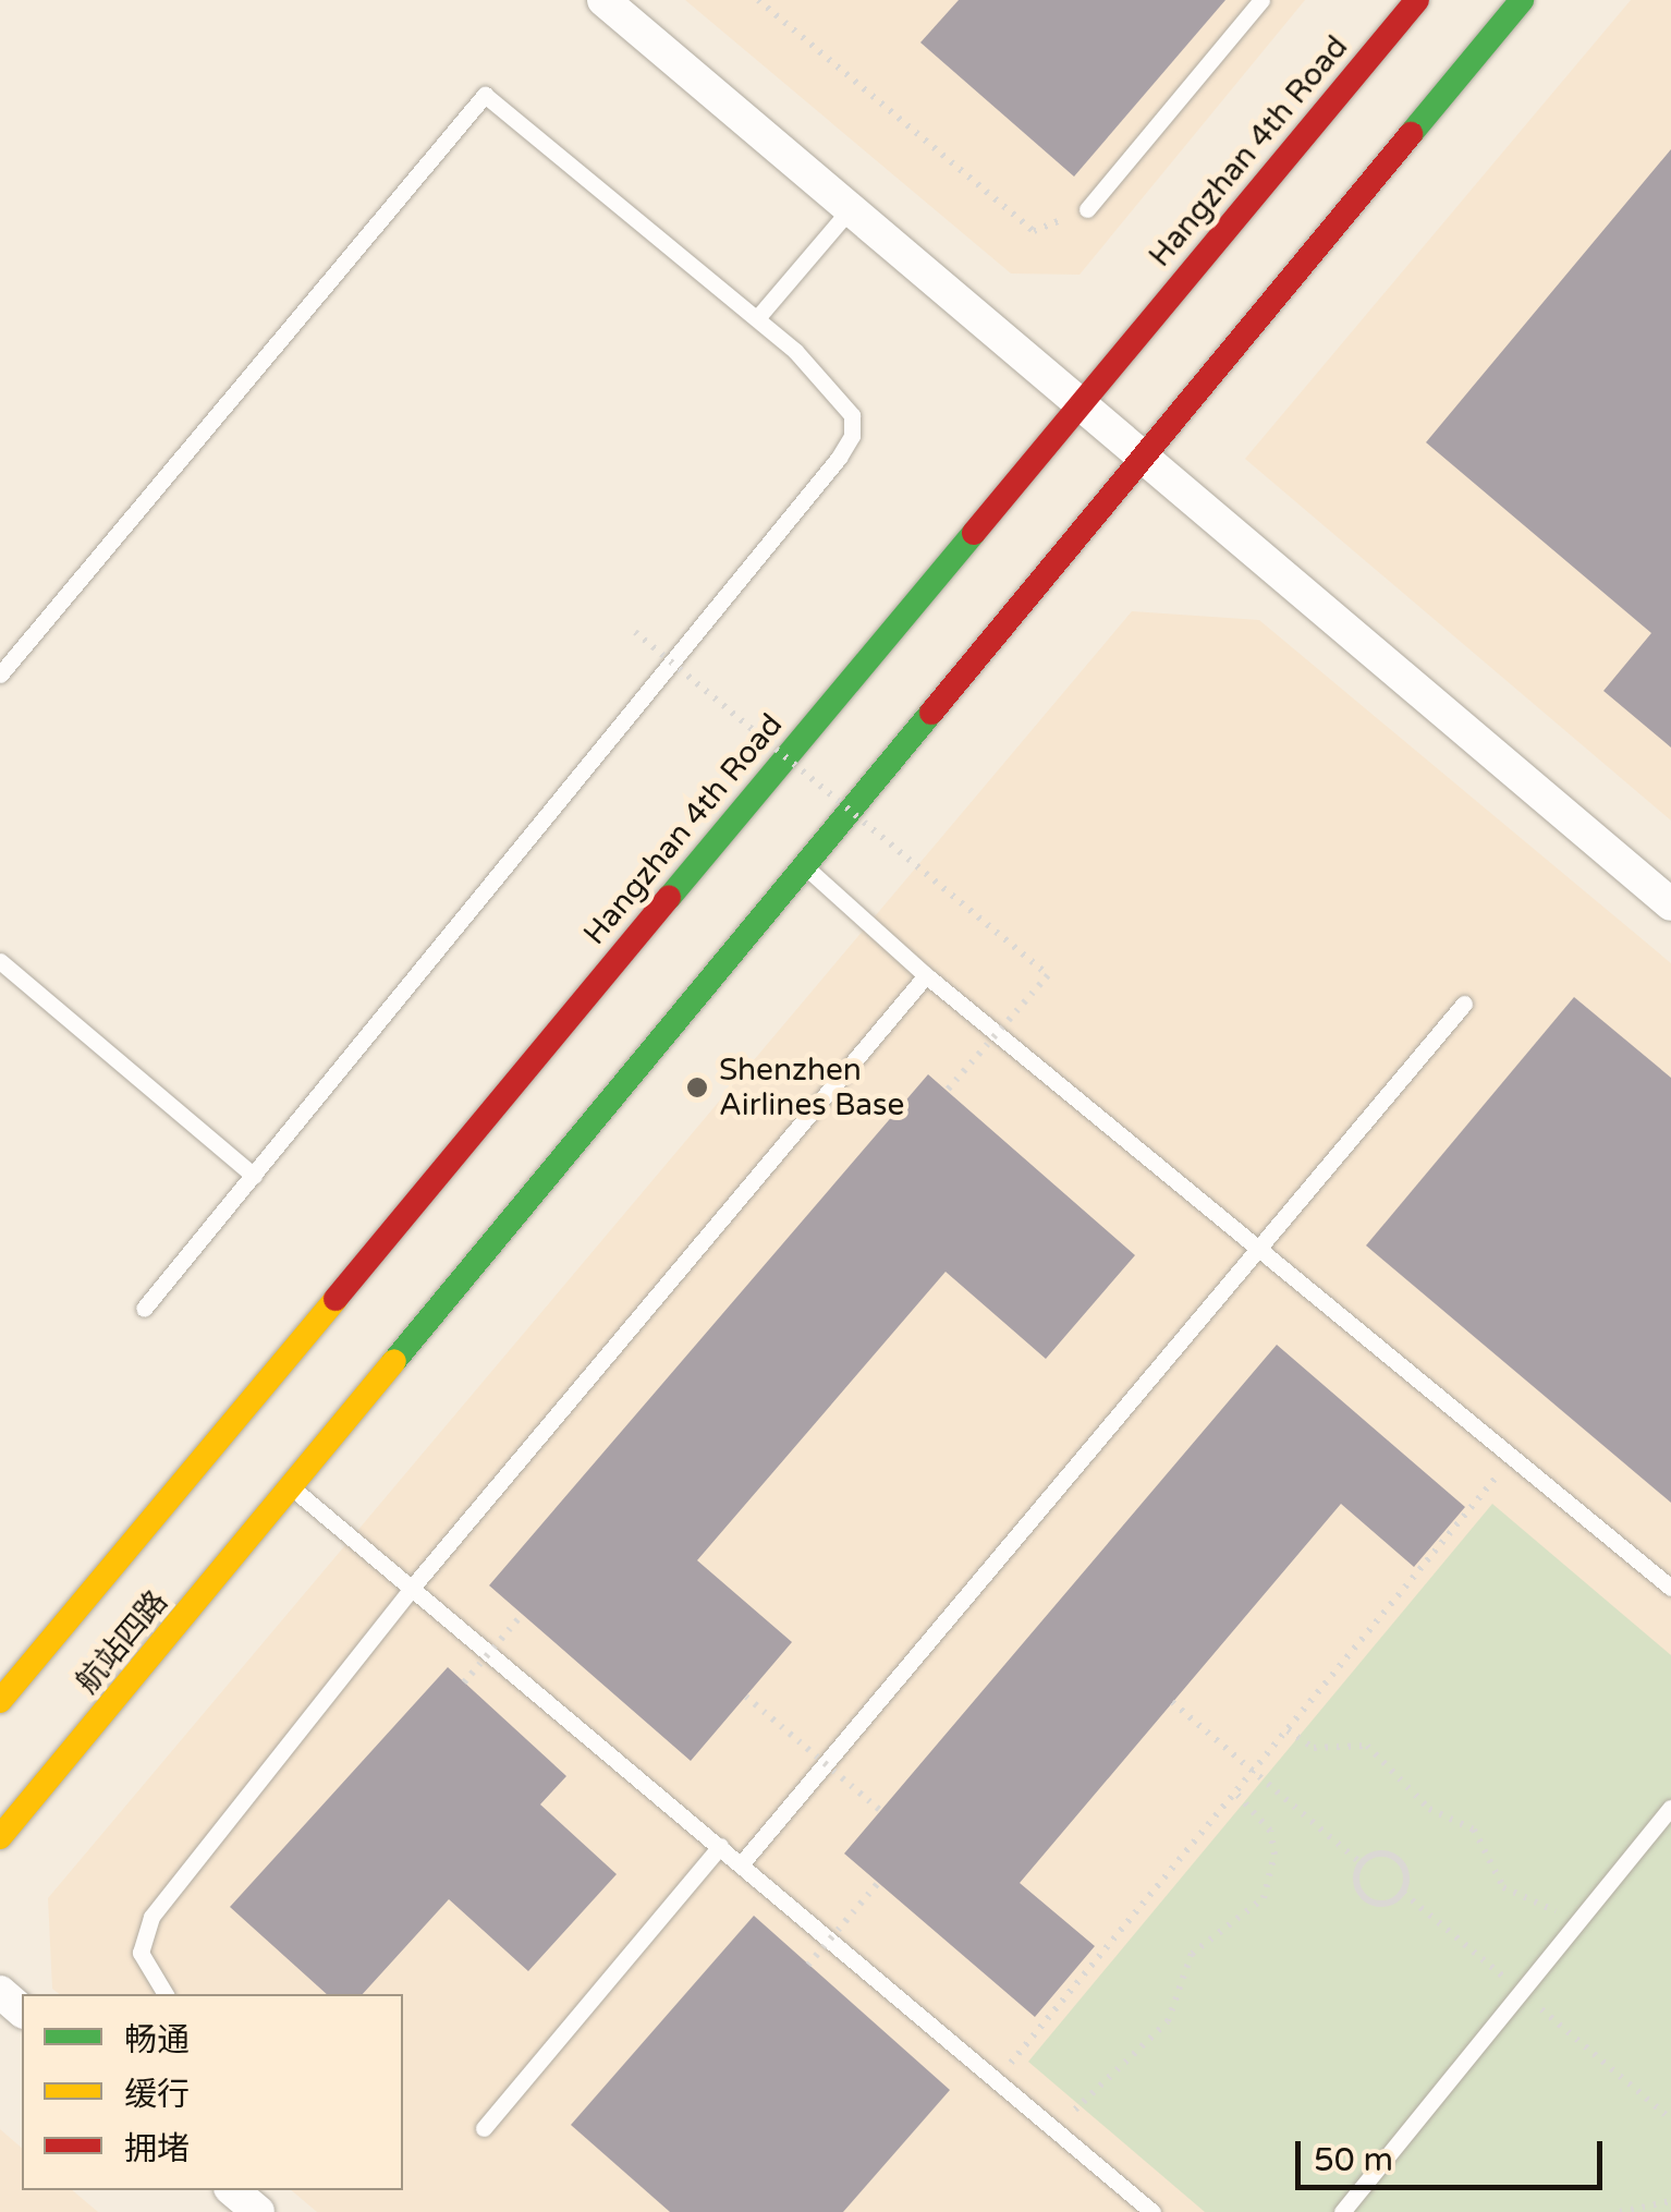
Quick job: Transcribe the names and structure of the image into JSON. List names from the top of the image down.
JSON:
{
  "streets": {
    "street": ["Hangzhan 4th Road", "航站四路"]
  },
  "places": ["Shenzhen Airlines Base"],
  "legend": ["畅通", "缓行", "拥堵"],
  "scale_bar": "50 m"
}
